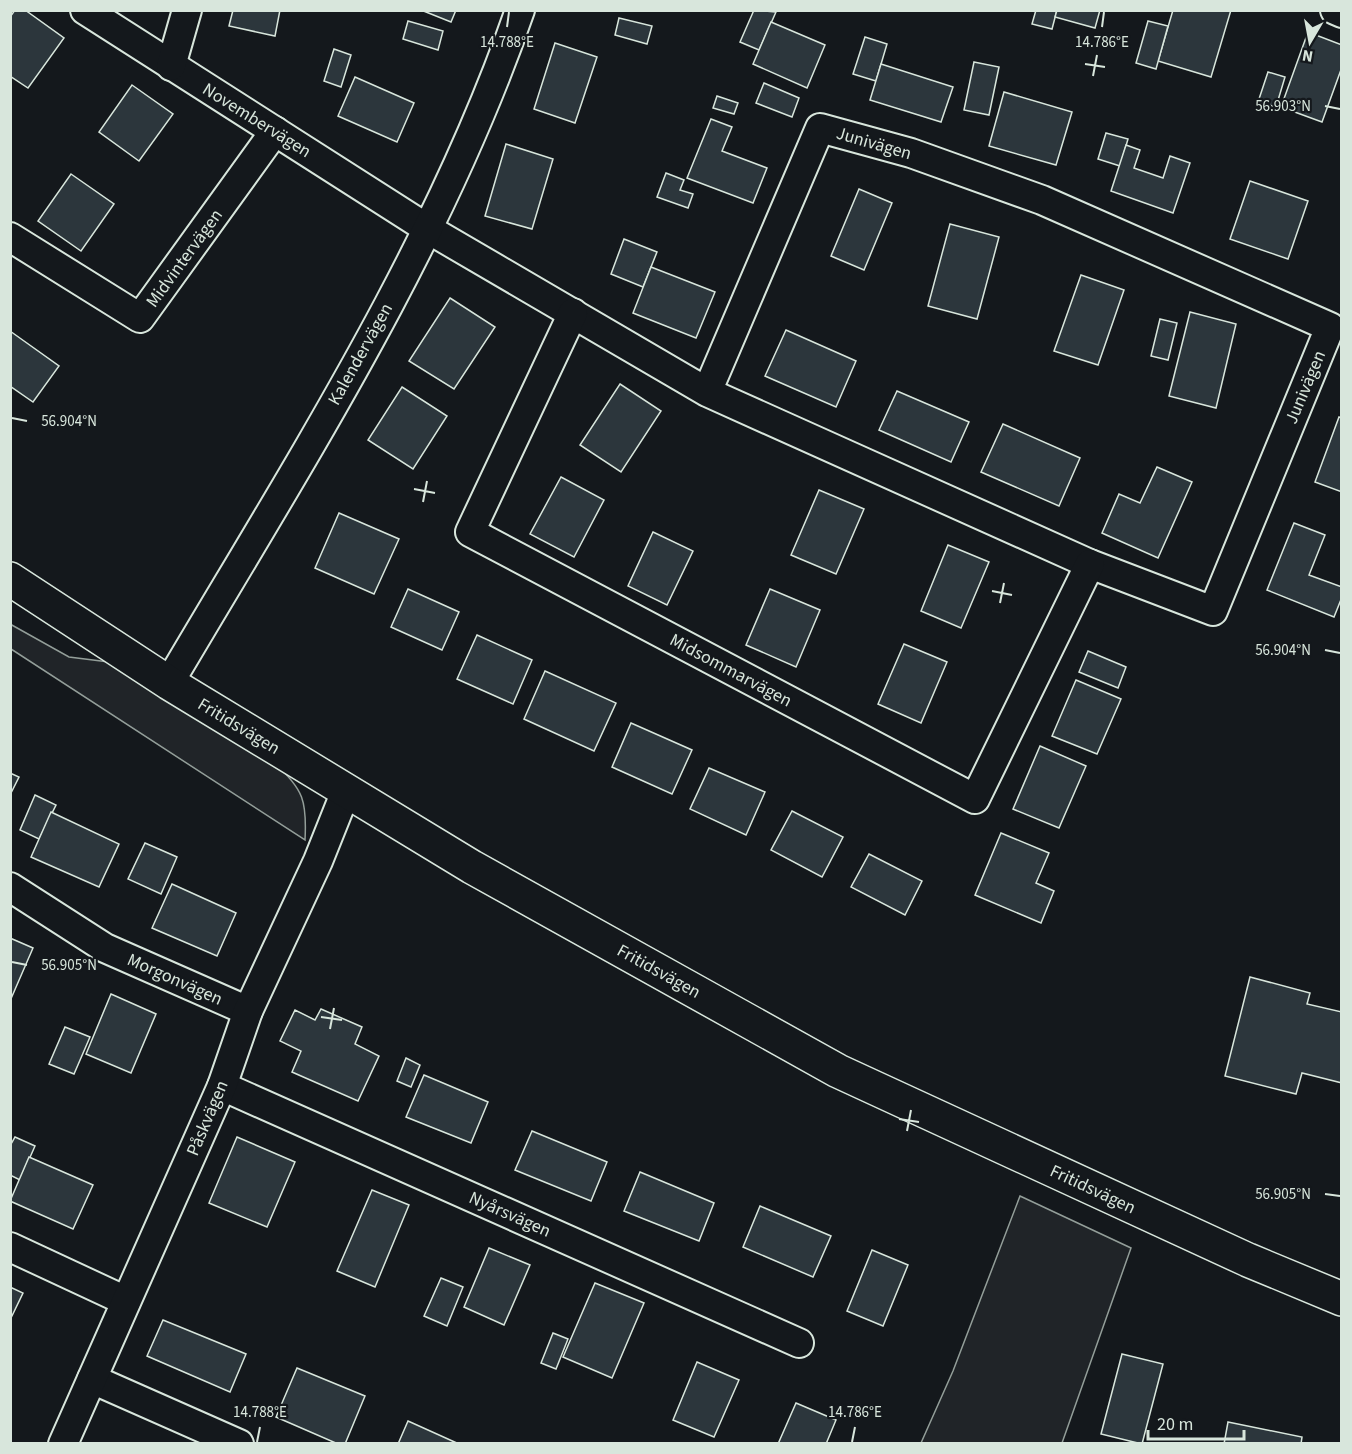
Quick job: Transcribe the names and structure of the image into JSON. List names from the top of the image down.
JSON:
{
  "streets": {
    "street": [
      "Novembervägen",
      "Junivägen",
      "Midvintervägen",
      "Kalendervägen",
      "Midsommarvägen",
      "Fritidsvägen",
      "Morgonvägen",
      "Påskvägen",
      "Nyårsvägen"
    ]
  },
  "crossings": [
    ["Novembervägen", "Junivägen"],
    ["Novembervägen", "Midvintervägen"],
    ["Novembervägen", "Kalendervägen"],
    ["Junivägen", "Kalendervägen"],
    ["Junivägen", "Midsommarvägen"],
    ["Kalendervägen", "Fritidsvägen"],
    ["Fritidsvägen", "Påskvägen"],
    ["Morgonvägen", "Påskvägen"],
    ["Påskvägen", "Nyårsvägen"]
  ],
  "scale_bar": "20 m",
  "north": "bottom",
  "coordinates": [
    "14.788°E",
    "14.786°E",
    "56.903°N",
    "56.904°N",
    "56.905°N"
  ]
}
